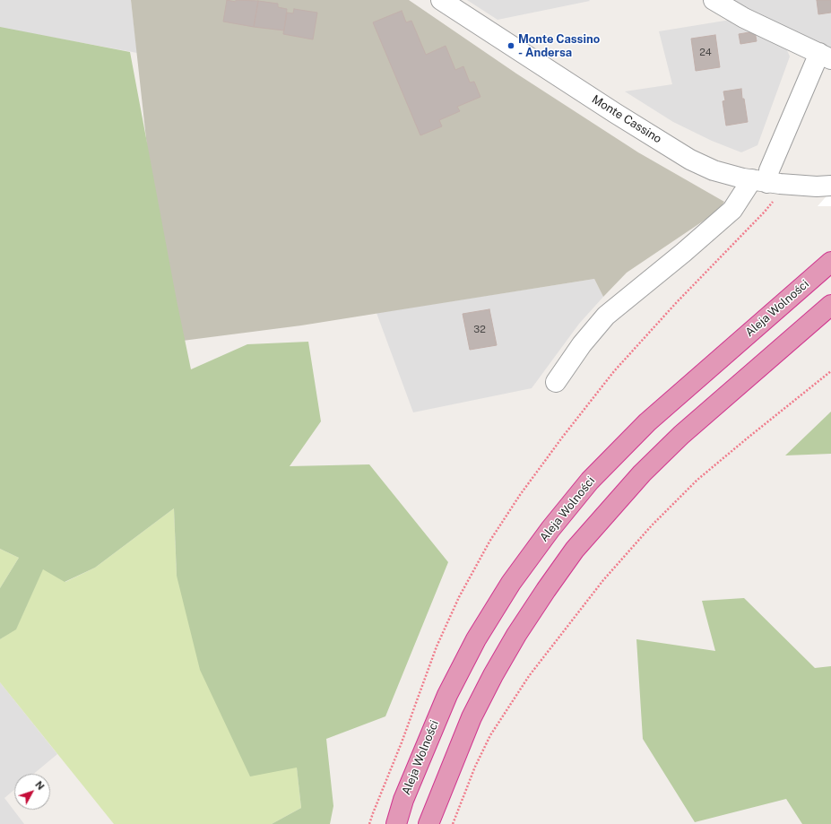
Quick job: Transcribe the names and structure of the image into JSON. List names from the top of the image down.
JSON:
{
  "streets": {
    "highway": ["Aleja Wolności"],
    "street": ["Monte Cassino"]
  },
  "places": ["Monte Cassino - Andersa"],
  "house_numbers": ["24", "32"],
  "north": "top right"
}
